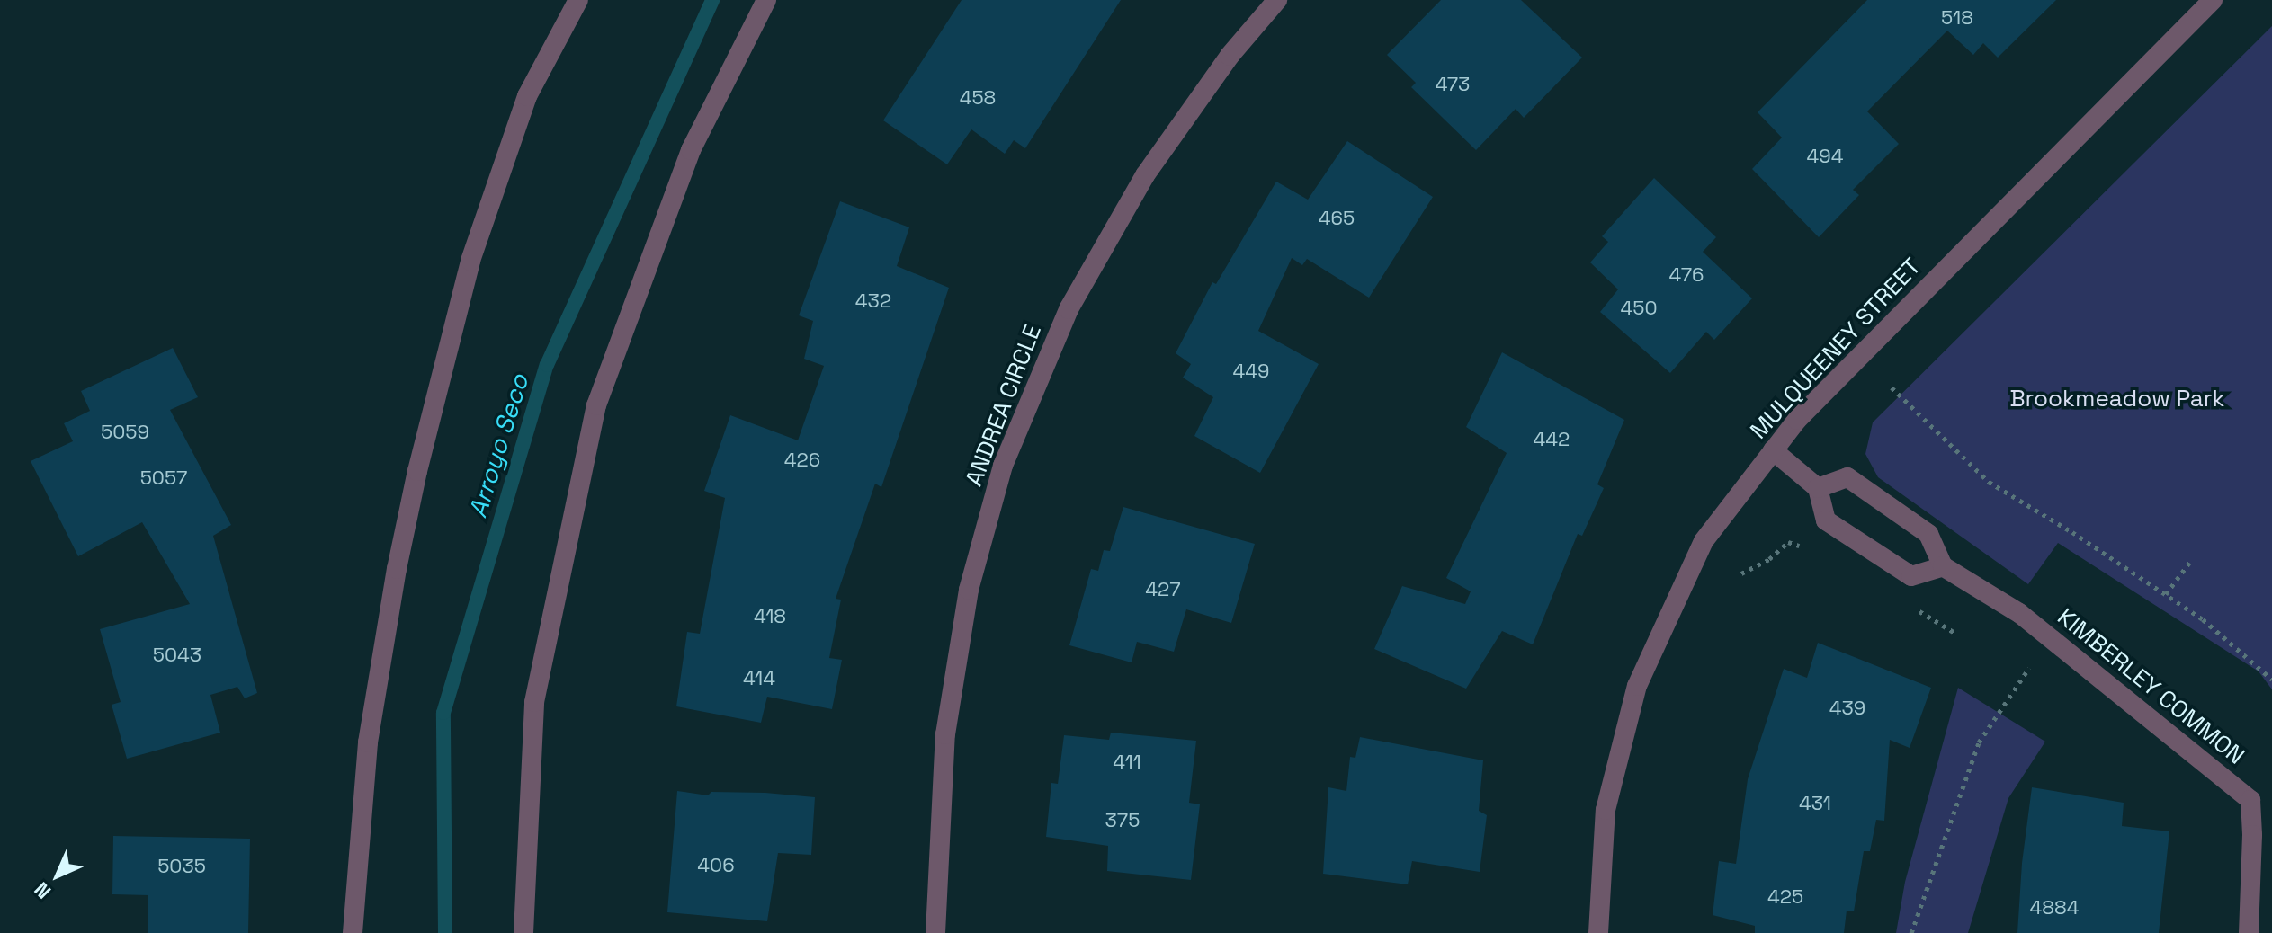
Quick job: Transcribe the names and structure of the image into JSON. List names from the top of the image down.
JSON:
{
  "streets": {
    "street": ["MULQUEENEY STREET", "ANDREA CIRCLE", "KIMBERLEY COMMON"]
  },
  "water": ["Arroyo Seco"],
  "parks": ["Brookmeadow Park"],
  "house_numbers": [
    "518",
    "473",
    "458",
    "494",
    "465",
    "476",
    "432",
    "450",
    "449",
    "5059",
    "442",
    "426",
    "5057",
    "427",
    "418",
    "5043",
    "414",
    "439",
    "411",
    "431",
    "375",
    "406",
    "5035",
    "425",
    "4884"
  ],
  "north": "bottom left"
}
